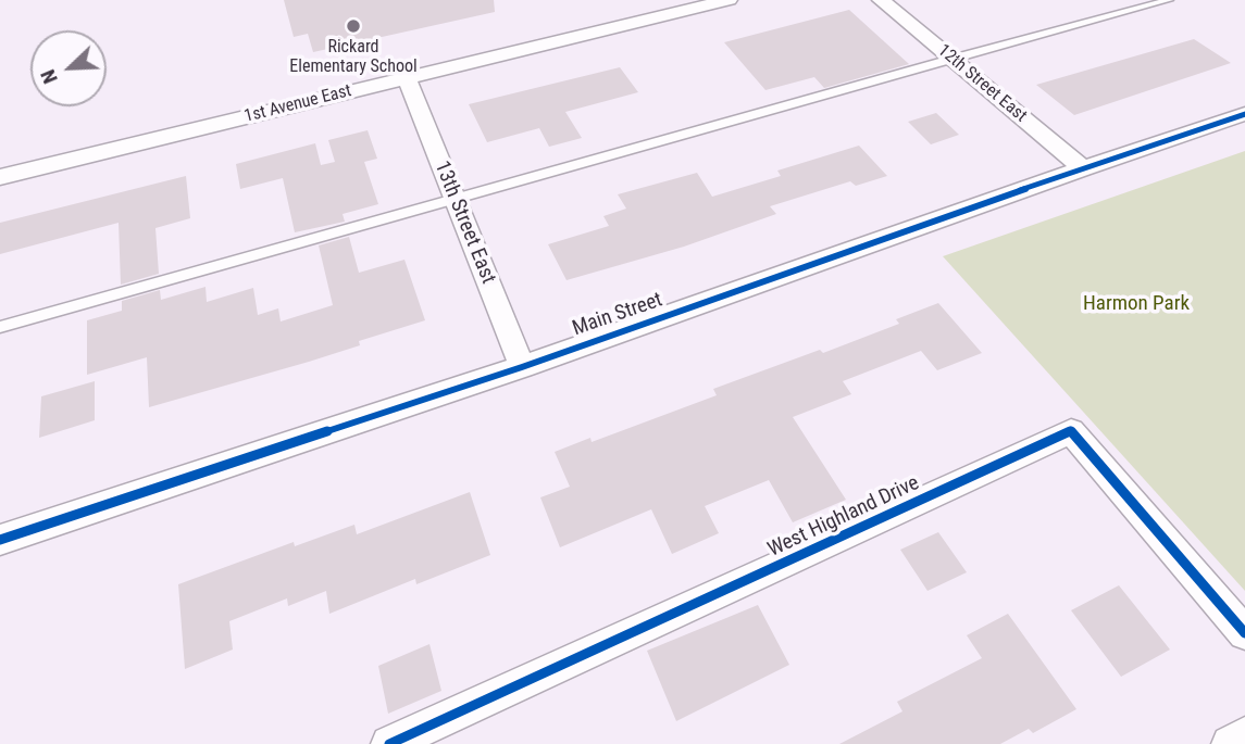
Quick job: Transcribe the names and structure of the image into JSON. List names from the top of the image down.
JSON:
{
  "streets": {
    "street": [
      "12th Street East",
      "1st Avenue East",
      "13th Street East",
      "Main Street",
      "West Highland Drive"
    ]
  },
  "crossings": [
    ["12th Street East", "Main Street"],
    ["1st Avenue East", "13th Street East"],
    ["13th Street East", "Main Street"]
  ],
  "parks": ["Harmon Park"],
  "places": ["Rickard Elementary School"],
  "north": "bottom left"
}
